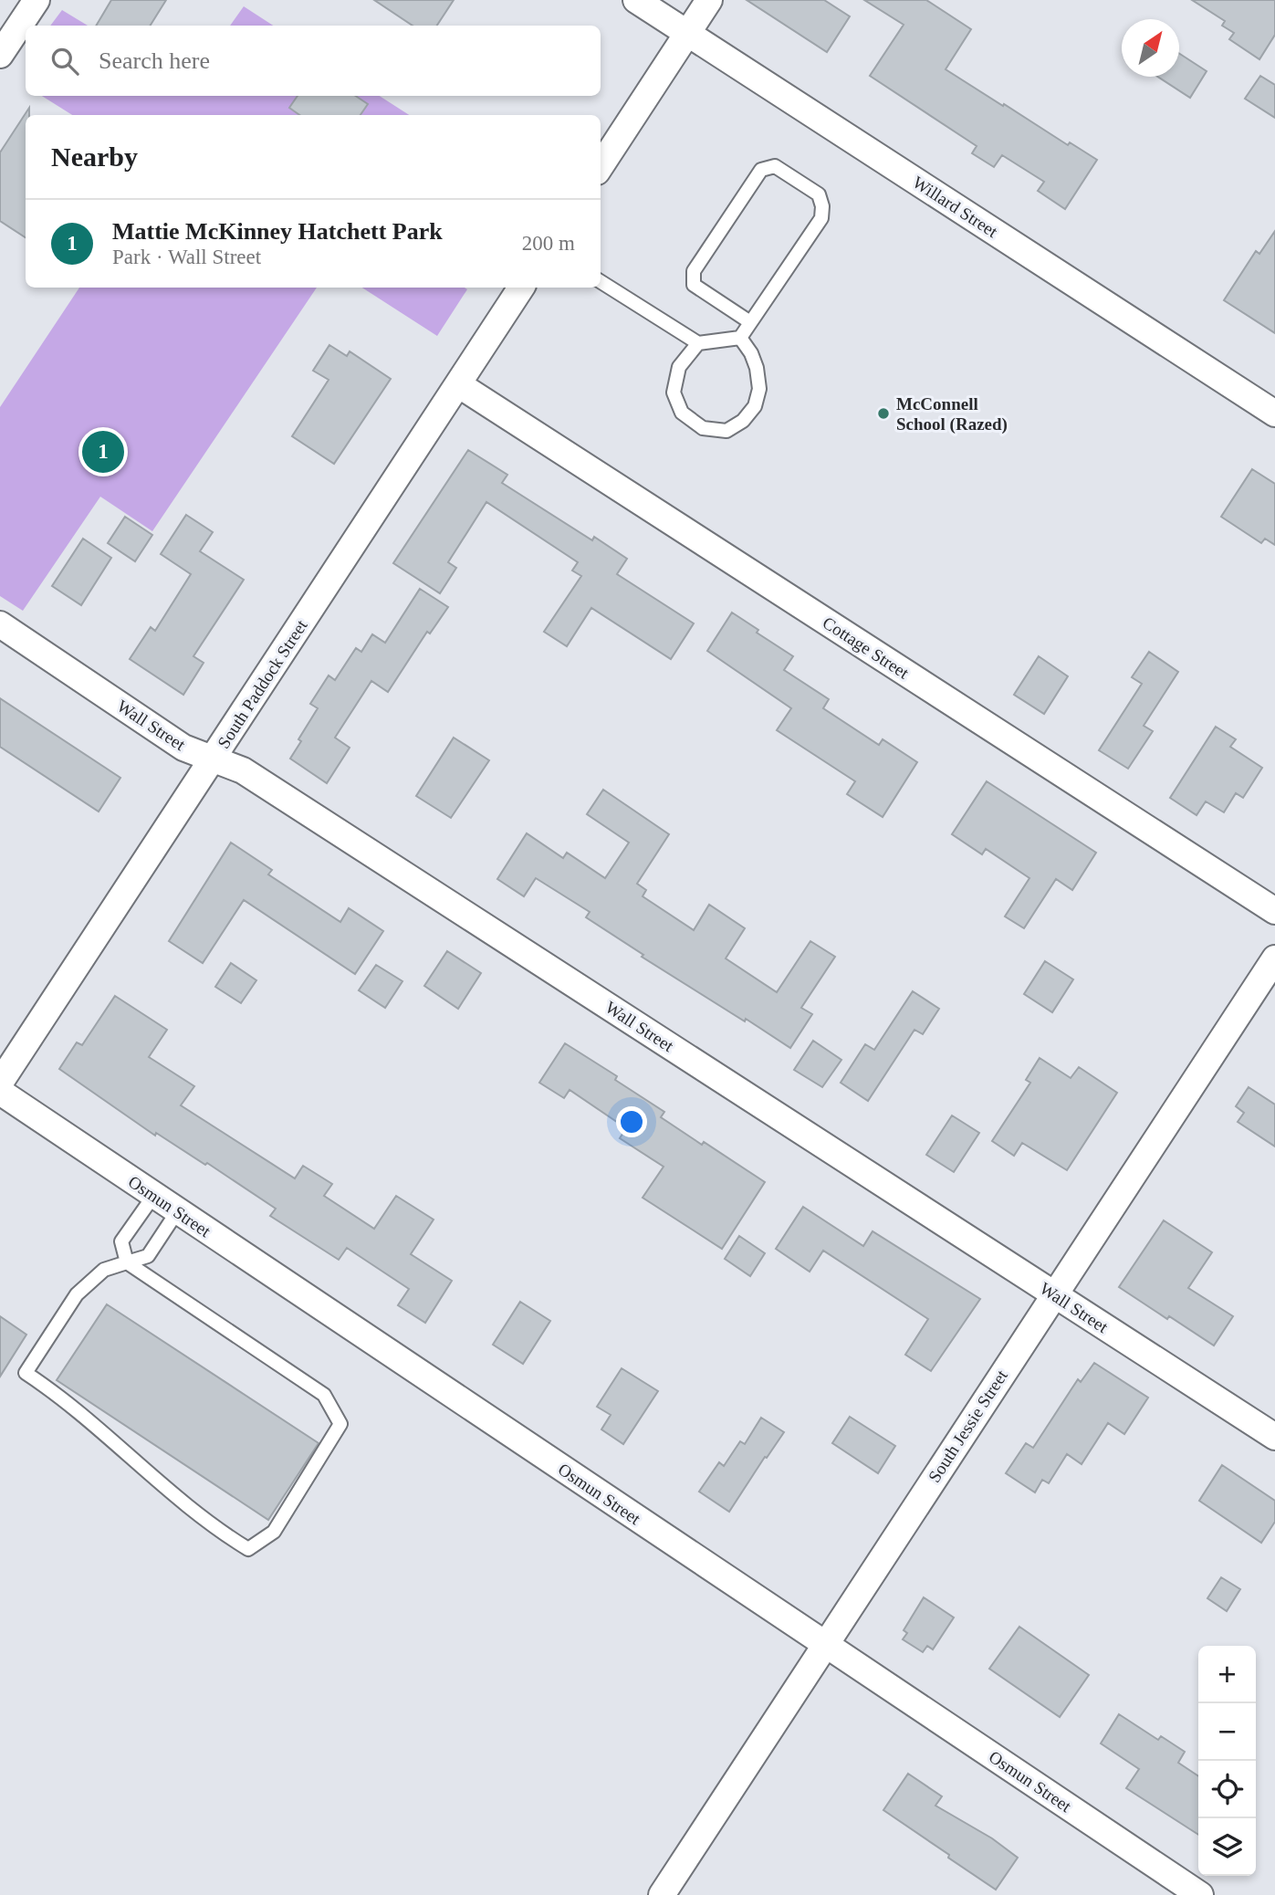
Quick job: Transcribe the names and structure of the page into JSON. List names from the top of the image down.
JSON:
{
  "streets": {
    "street": [
      "Willard Street",
      "Cottage Street",
      "South Paddock Street",
      "Wall Street",
      "Osmun Street",
      "South Jessie Street"
    ]
  },
  "crossings": [
    ["Cottage Street", "South Paddock Street"],
    ["South Paddock Street", "Wall Street"],
    ["Wall Street", "South Jessie Street"],
    ["Osmun Street", "South Jessie Street"]
  ],
  "places": ["McConnell School (Razed)"],
  "north": "top right",
  "page": {
    "search": "Search here",
    "heading": "Nearby",
    "list": [
      {
        "mark": "1",
        "name": "Mattie McKinney Hatchett Park",
        "note": "Park · Wall Street",
        "value": "200 m"
      }
    ],
    "pins": "1",
    "map_buttons": ["+", "−"]
  }
}
